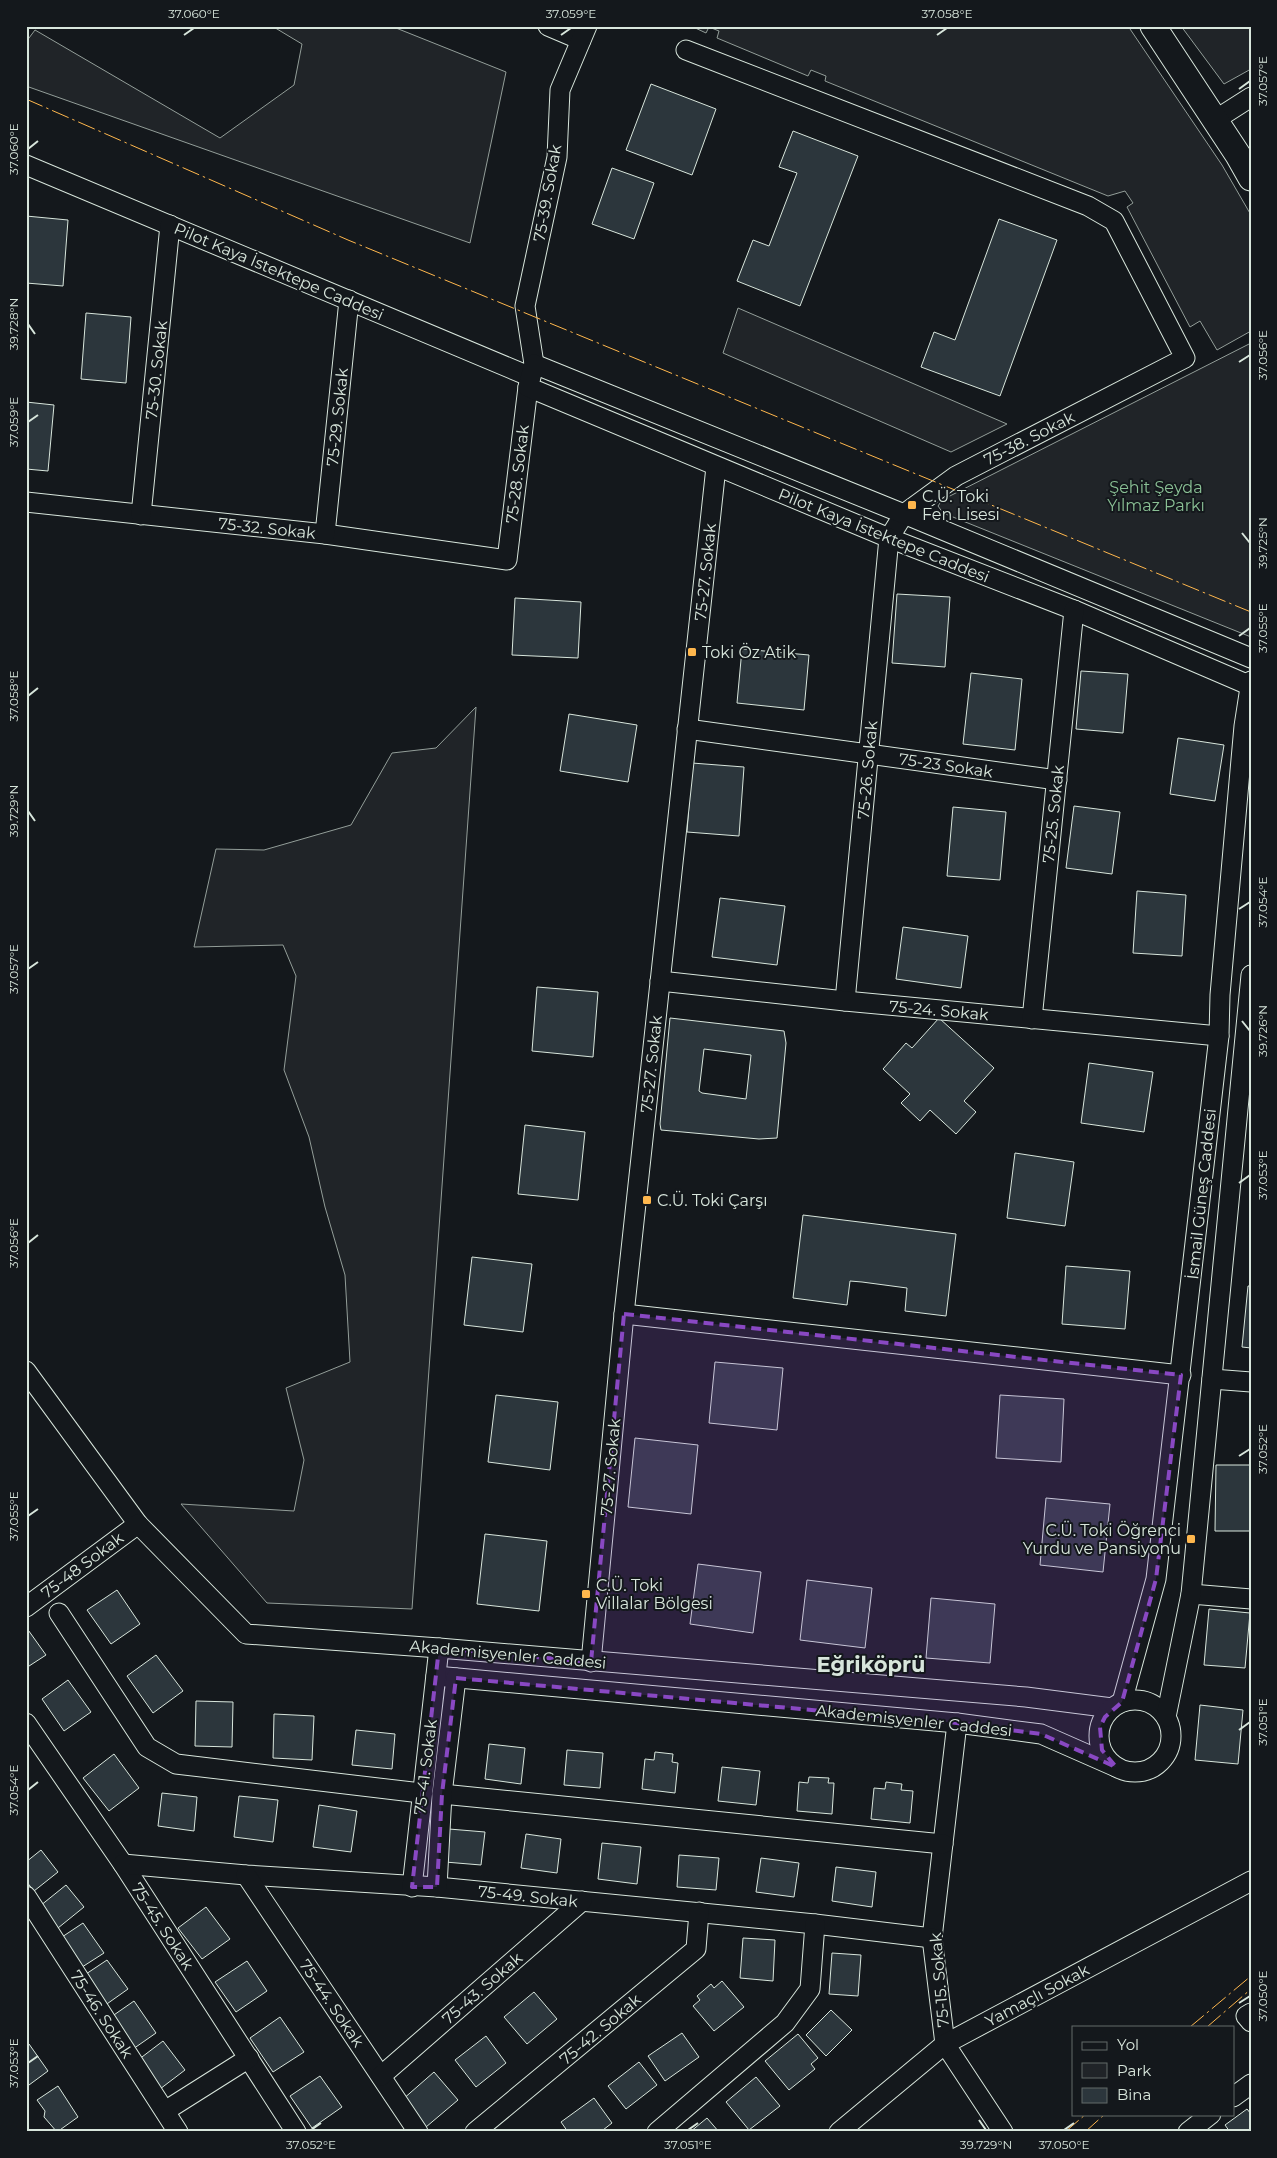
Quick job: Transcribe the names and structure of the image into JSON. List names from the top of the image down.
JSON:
{
  "streets": {
    "street": [
      "75-39. Sokak",
      "Pilot Kaya İstektepe Caddesi",
      "75-30. Sokak",
      "75-29. Sokak",
      "75-38. Sokak",
      "75-28. Sokak",
      "75-32. Sokak",
      "75-27. Sokak",
      "75-23 Sokak",
      "75-26. Sokak",
      "75-25. Sokak",
      "75-24. Sokak",
      "İsmail Güneş Caddesi",
      "75-48 Sokak",
      "Akademisyenler Caddesi",
      "75-41. Sokak",
      "75-49. Sokak",
      "75-45. Sokak",
      "75-15. Sokak",
      "75-43. Sokak",
      "Yamaçlı Sokak",
      "75-44. Sokak",
      "75-46. Sokak",
      "75-42. Sokak"
    ]
  },
  "crossings": [
    ["75-39. Sokak", "Pilot Kaya İstektepe Caddesi"],
    ["75-39. Sokak", "75-28. Sokak"],
    ["Pilot Kaya İstektepe Caddesi", "75-30. Sokak"],
    ["Pilot Kaya İstektepe Caddesi", "75-29. Sokak"],
    ["Pilot Kaya İstektepe Caddesi", "75-38. Sokak"],
    ["Pilot Kaya İstektepe Caddesi", "75-28. Sokak"],
    ["Pilot Kaya İstektepe Caddesi", "75-27. Sokak"],
    ["Pilot Kaya İstektepe Caddesi", "75-26. Sokak"],
    ["Pilot Kaya İstektepe Caddesi", "75-25. Sokak"],
    ["Pilot Kaya İstektepe Caddesi", "İsmail Güneş Caddesi"],
    ["75-30. Sokak", "75-32. Sokak"],
    ["75-29. Sokak", "75-32. Sokak"],
    ["75-38. Sokak", "75-26. Sokak"],
    ["75-28. Sokak", "75-32. Sokak"],
    ["75-27. Sokak", "75-23 Sokak"],
    ["75-27. Sokak", "75-24. Sokak"],
    ["75-27. Sokak", "Akademisyenler Caddesi"],
    ["75-23 Sokak", "75-26. Sokak"],
    ["75-23 Sokak", "75-25. Sokak"],
    ["75-26. Sokak", "75-24. Sokak"],
    ["75-25. Sokak", "75-24. Sokak"],
    ["75-24. Sokak", "İsmail Güneş Caddesi"],
    ["İsmail Güneş Caddesi", "Akademisyenler Caddesi"],
    ["75-48 Sokak", "Akademisyenler Caddesi"],
    ["Akademisyenler Caddesi", "75-41. Sokak"],
    ["Akademisyenler Caddesi", "75-15. Sokak"],
    ["75-41. Sokak", "75-49. Sokak"],
    ["75-49. Sokak", "75-45. Sokak"],
    ["75-49. Sokak", "75-15. Sokak"],
    ["75-49. Sokak", "75-43. Sokak"],
    ["75-49. Sokak", "75-44. Sokak"],
    ["75-49. Sokak", "75-42. Sokak"],
    ["75-15. Sokak", "Yamaçlı Sokak"],
    ["75-43. Sokak", "75-44. Sokak"]
  ],
  "districts": ["Eğriköprü"],
  "parks": ["Şehit Şeyda Yılmaz Parkı"],
  "places": {
    "transit": [
      "C.Ü. Toki Fen Lisesi",
      "Toki Öz Atik",
      "C.Ü. Toki Çarşı",
      "C.Ü. Toki Öğrenci Yurdu ve Pansiyonu",
      "C.Ü. Toki Villalar Bölgesi"
    ]
  },
  "legend": ["Yol", "Park", "Bina"],
  "coordinates": [
    "37.060°E",
    "37.059°E",
    "37.058°E",
    "37.057°E",
    "39.728°N",
    "37.056°E",
    "39.725°N",
    "37.055°E",
    "39.729°N",
    "37.054°E",
    "39.726°N",
    "37.053°E",
    "37.052°E",
    "37.051°E",
    "37.050°E"
  ]
}
